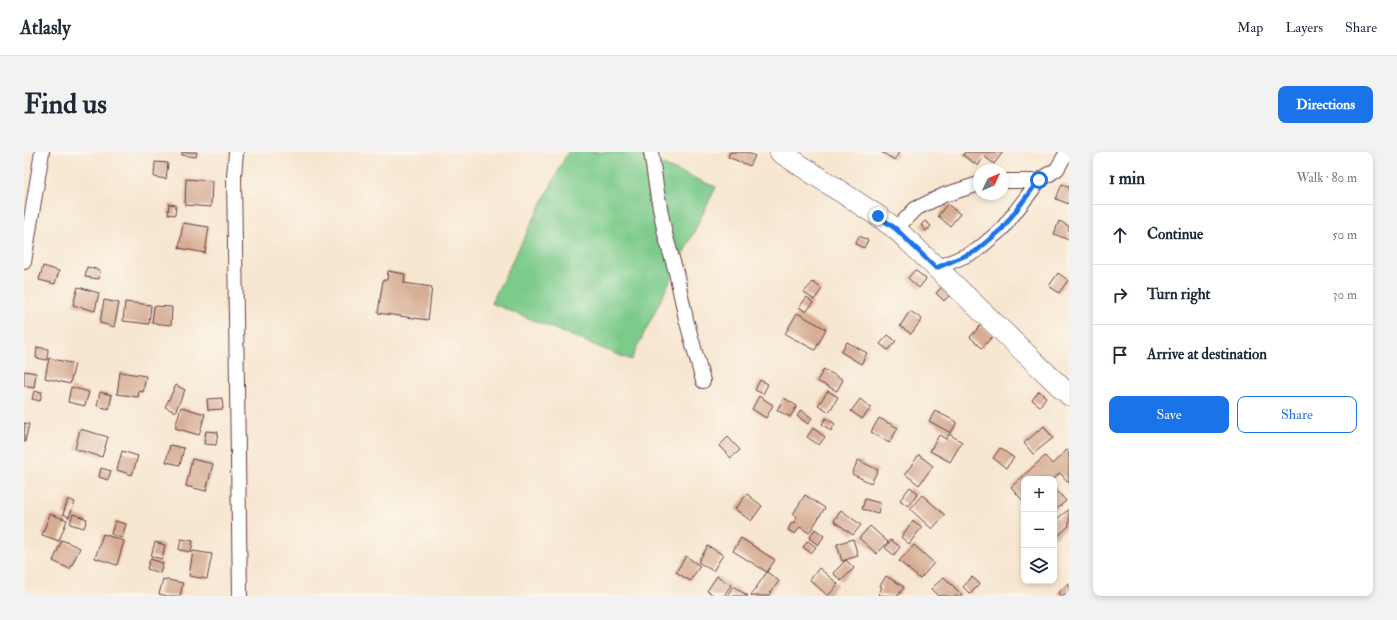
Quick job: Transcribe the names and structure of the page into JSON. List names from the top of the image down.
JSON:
{
  "north": "top right",
  "page": {
    "header": "Atlasly",
    "nav": ["Map", "Layers", "Share"],
    "buttons": [
      "Directions",
      ["Save", "Share"]
    ],
    "title": "Find us",
    "heading": ["1 min", "Walk · 80 m"],
    "list": [
      ["Continue", "50 m"],
      ["Turn right", "30 m"],
      "Arrive at destination"
    ],
    "map_buttons": ["+", "−"]
  }
}
